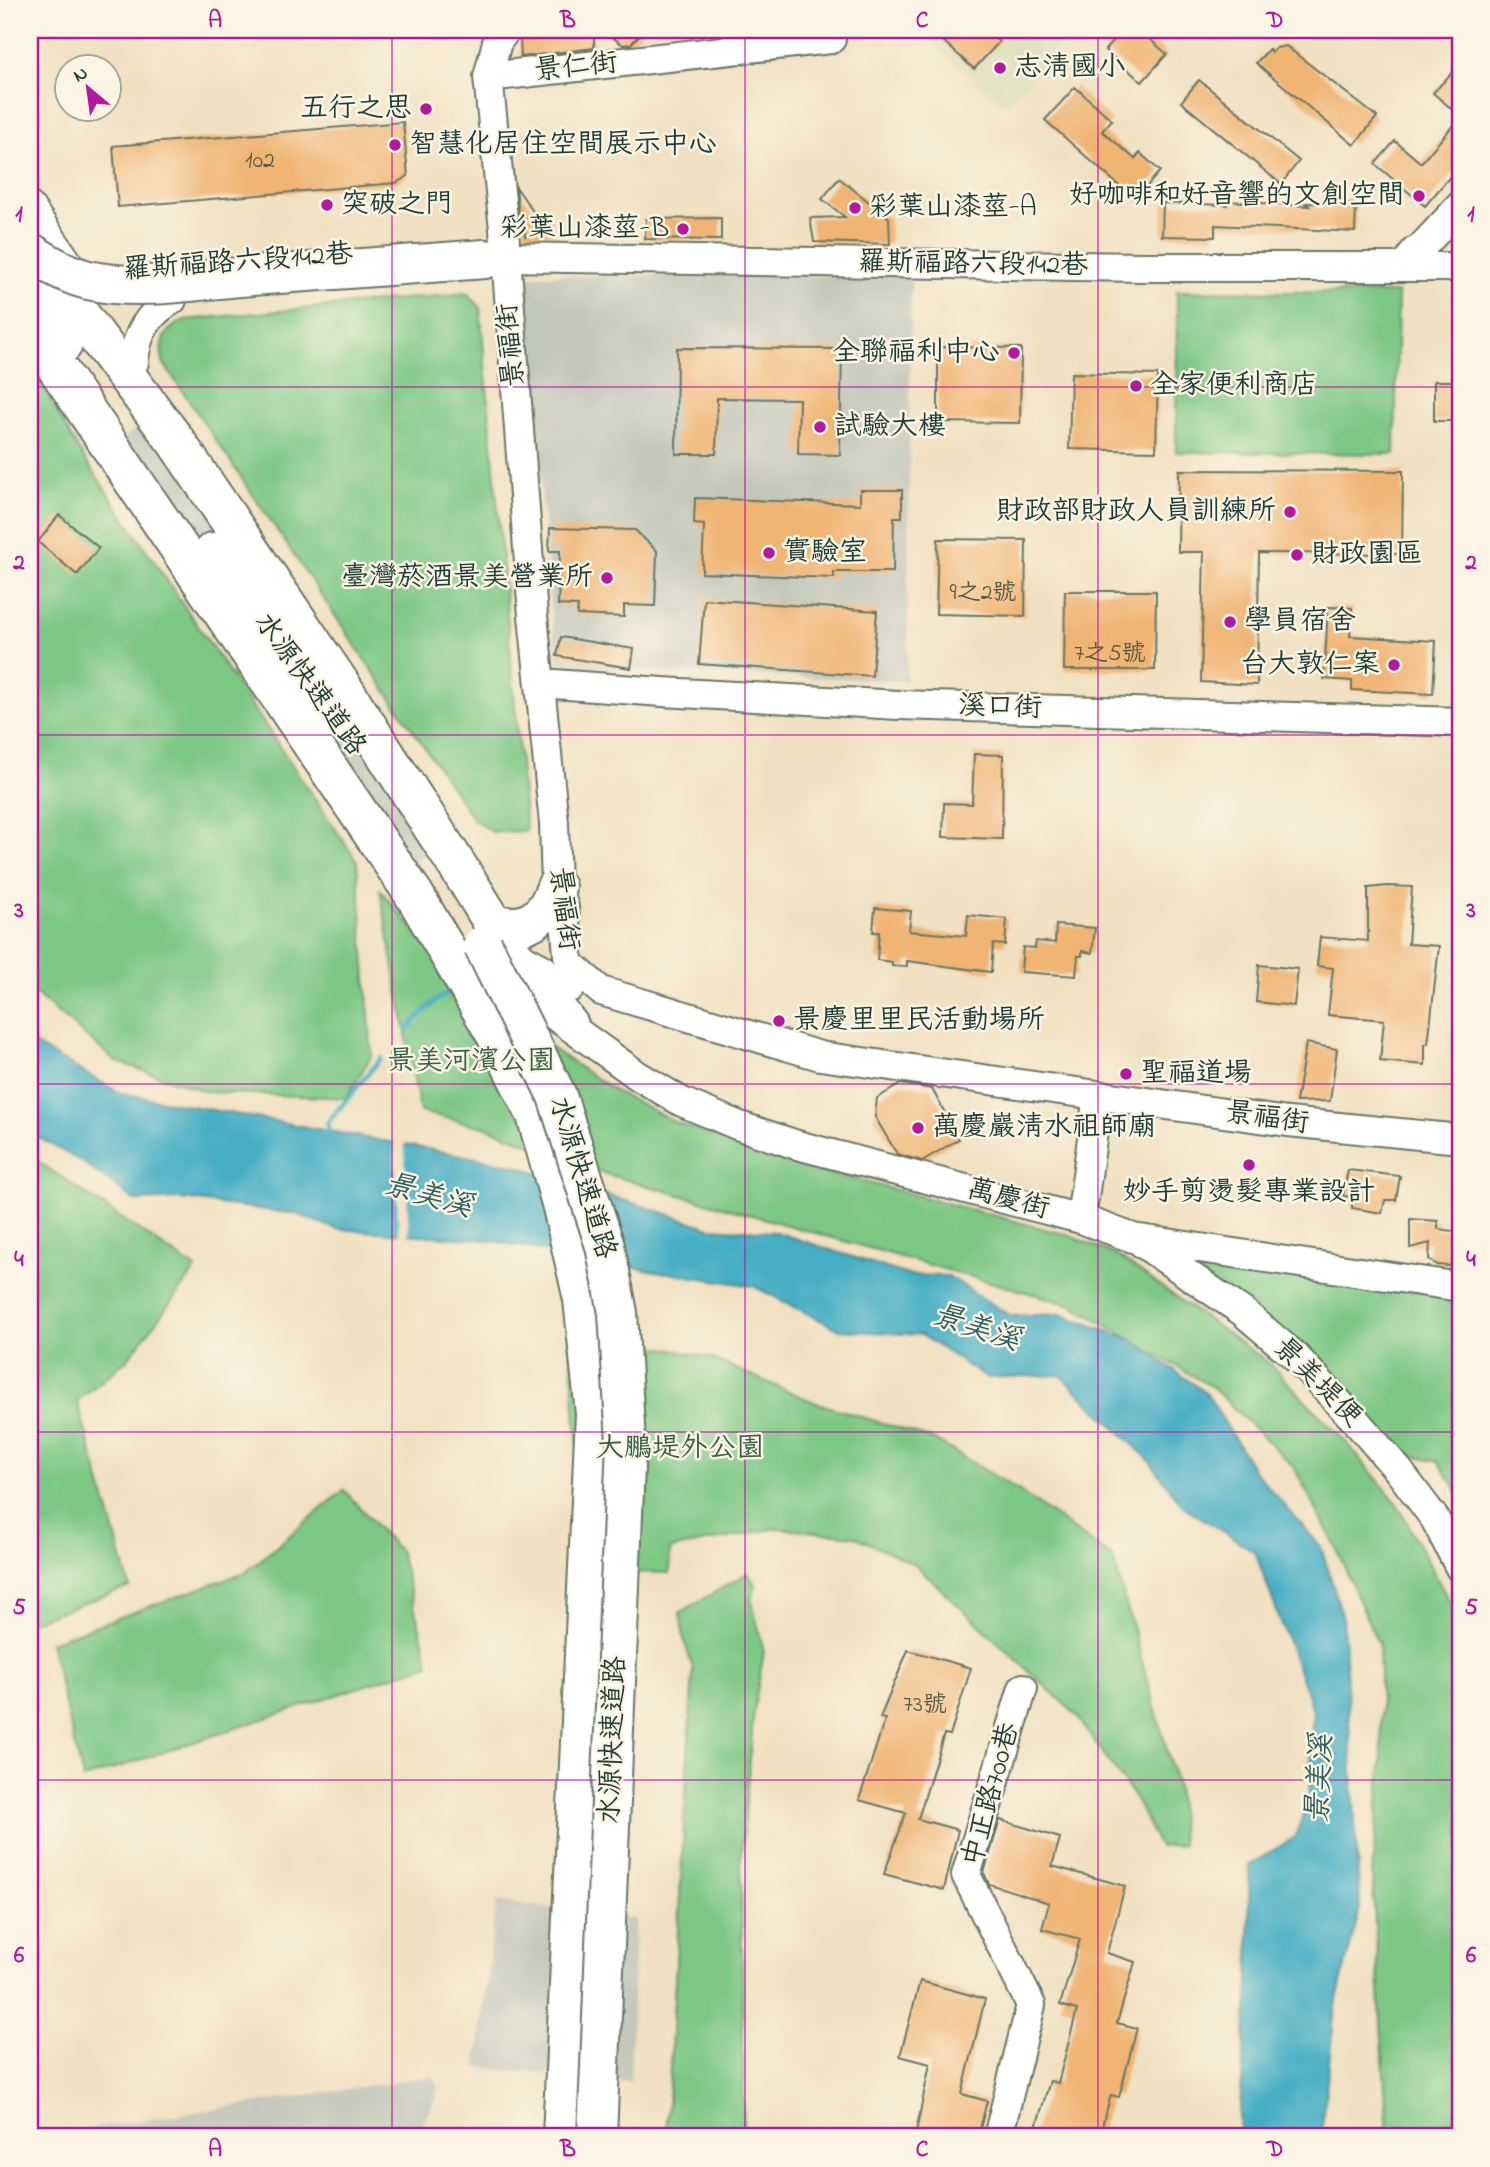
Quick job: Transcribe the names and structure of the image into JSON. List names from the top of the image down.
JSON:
{
  "streets": {
    "highway": ["水源快速道路"],
    "street": [
      "景仁街",
      "羅斯福路六段142巷",
      "景福街",
      "溪口街",
      "萬慶街",
      "景美堤便",
      "中正路700巷"
    ]
  },
  "crossings": [
    ["景仁街", "景福街"],
    ["羅斯福路六段142巷", "景福街"],
    ["景福街", "溪口街"],
    ["萬慶街", "景美堤便"]
  ],
  "water": ["景美溪"],
  "parks": ["景美河濱公園", "大鵬堤外公園"],
  "places": [
    "志清國小",
    "五行之思",
    "智慧化居住空間展示中心",
    "好咖啡和好音響的文創空間",
    "突破之門",
    "彩葉山漆莖-A",
    "彩葉山漆莖-B",
    "全聯福利中心",
    "全家便利商店",
    "試驗大樓",
    "財政部財政人員訓練所",
    "實驗室",
    "財政園區",
    "臺灣菸酒景美營業所",
    "學員宿舍",
    "台大敦仁案",
    "景慶里里民活動場所",
    "聖福道場",
    "萬慶巖清水祖師廟",
    "妙手剪燙髮專業設計"
  ],
  "house_numbers": [
    "102",
    "9之2號",
    "7之5號",
    "73號"
  ],
  "north": "top left",
  "grid": {
    "columns": [
      "A",
      "B",
      "C",
      "D"
    ],
    "rows": [
      "1",
      "2",
      "3",
      "4",
      "5",
      "6"
    ]
  }
}
